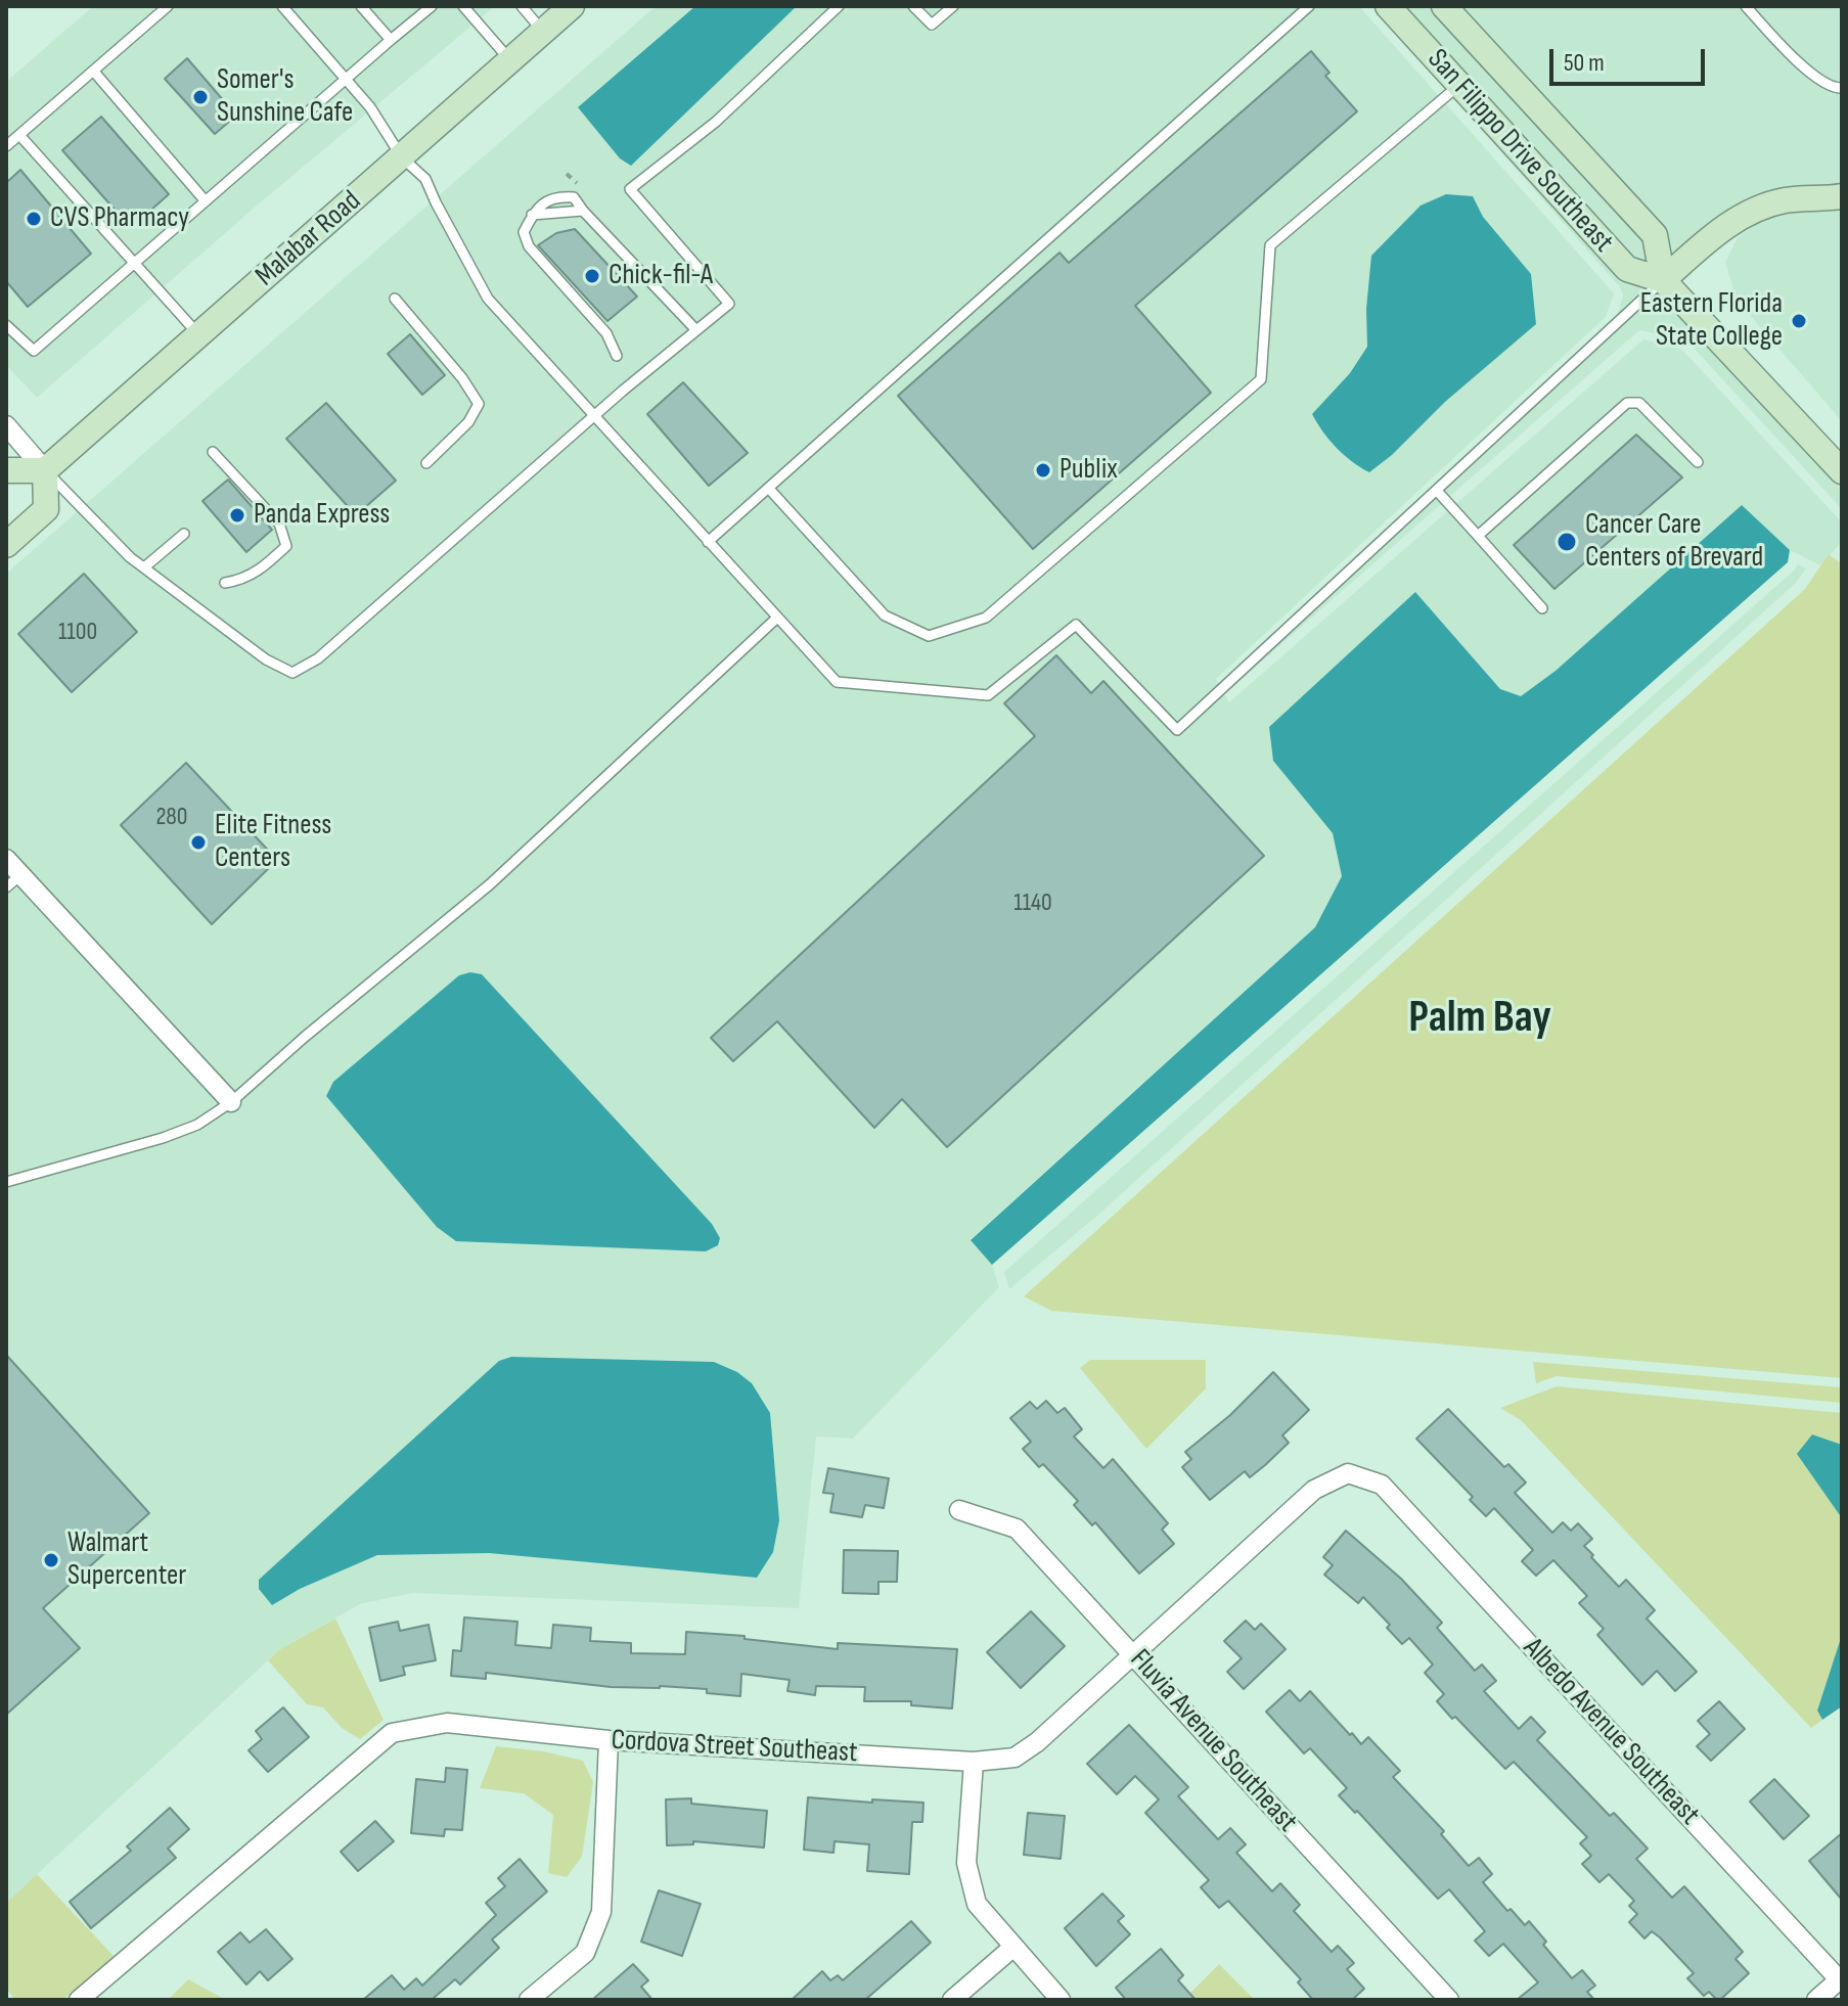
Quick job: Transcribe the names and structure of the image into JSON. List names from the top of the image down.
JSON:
{
  "streets": {
    "street": [
      "San Filippo Drive Southeast",
      "Malabar Road",
      "Albedo Avenue Southeast",
      "Fluvia Avenue Southeast",
      "Cordova Street Southeast"
    ]
  },
  "crossings": [
    ["Albedo Avenue Southeast", "Cordova Street Southeast"],
    ["Fluvia Avenue Southeast", "Cordova Street Southeast"]
  ],
  "districts": ["Palm Bay"],
  "places": [
    "Somer's Sunshine Cafe",
    "CVS Pharmacy",
    "Chick-fil-A",
    "Eastern Florida State College",
    "Publix",
    "Panda Express",
    "Cancer Care Centers of Brevard",
    "Elite Fitness Centers",
    "Walmart Supercenter"
  ],
  "house_numbers": ["1100", "280", "1140"],
  "scale_bar": "50 m"
}
